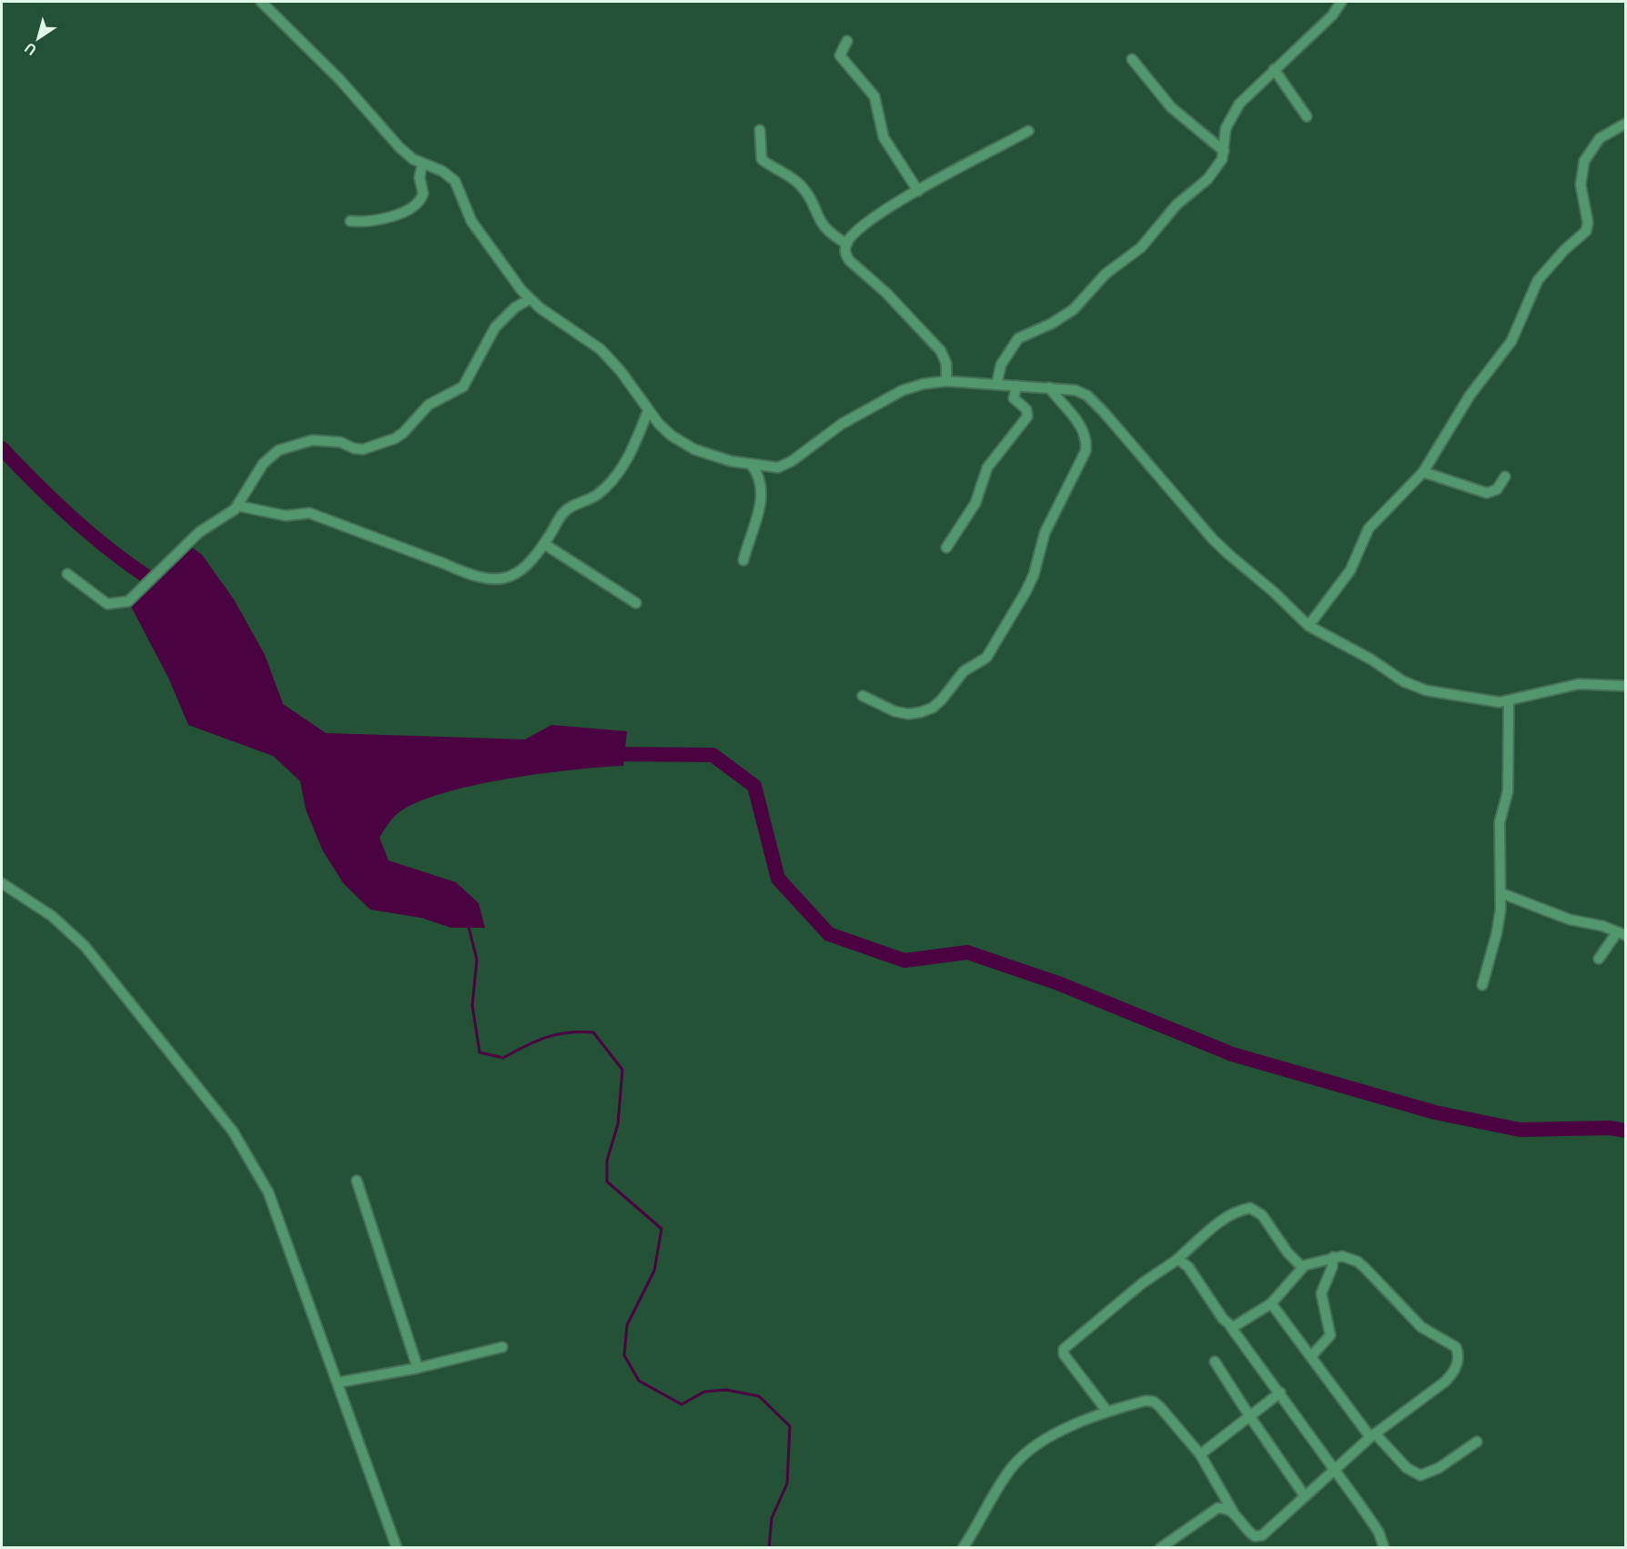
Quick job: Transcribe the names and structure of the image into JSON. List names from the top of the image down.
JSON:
{
  "north": "bottom left"
}
